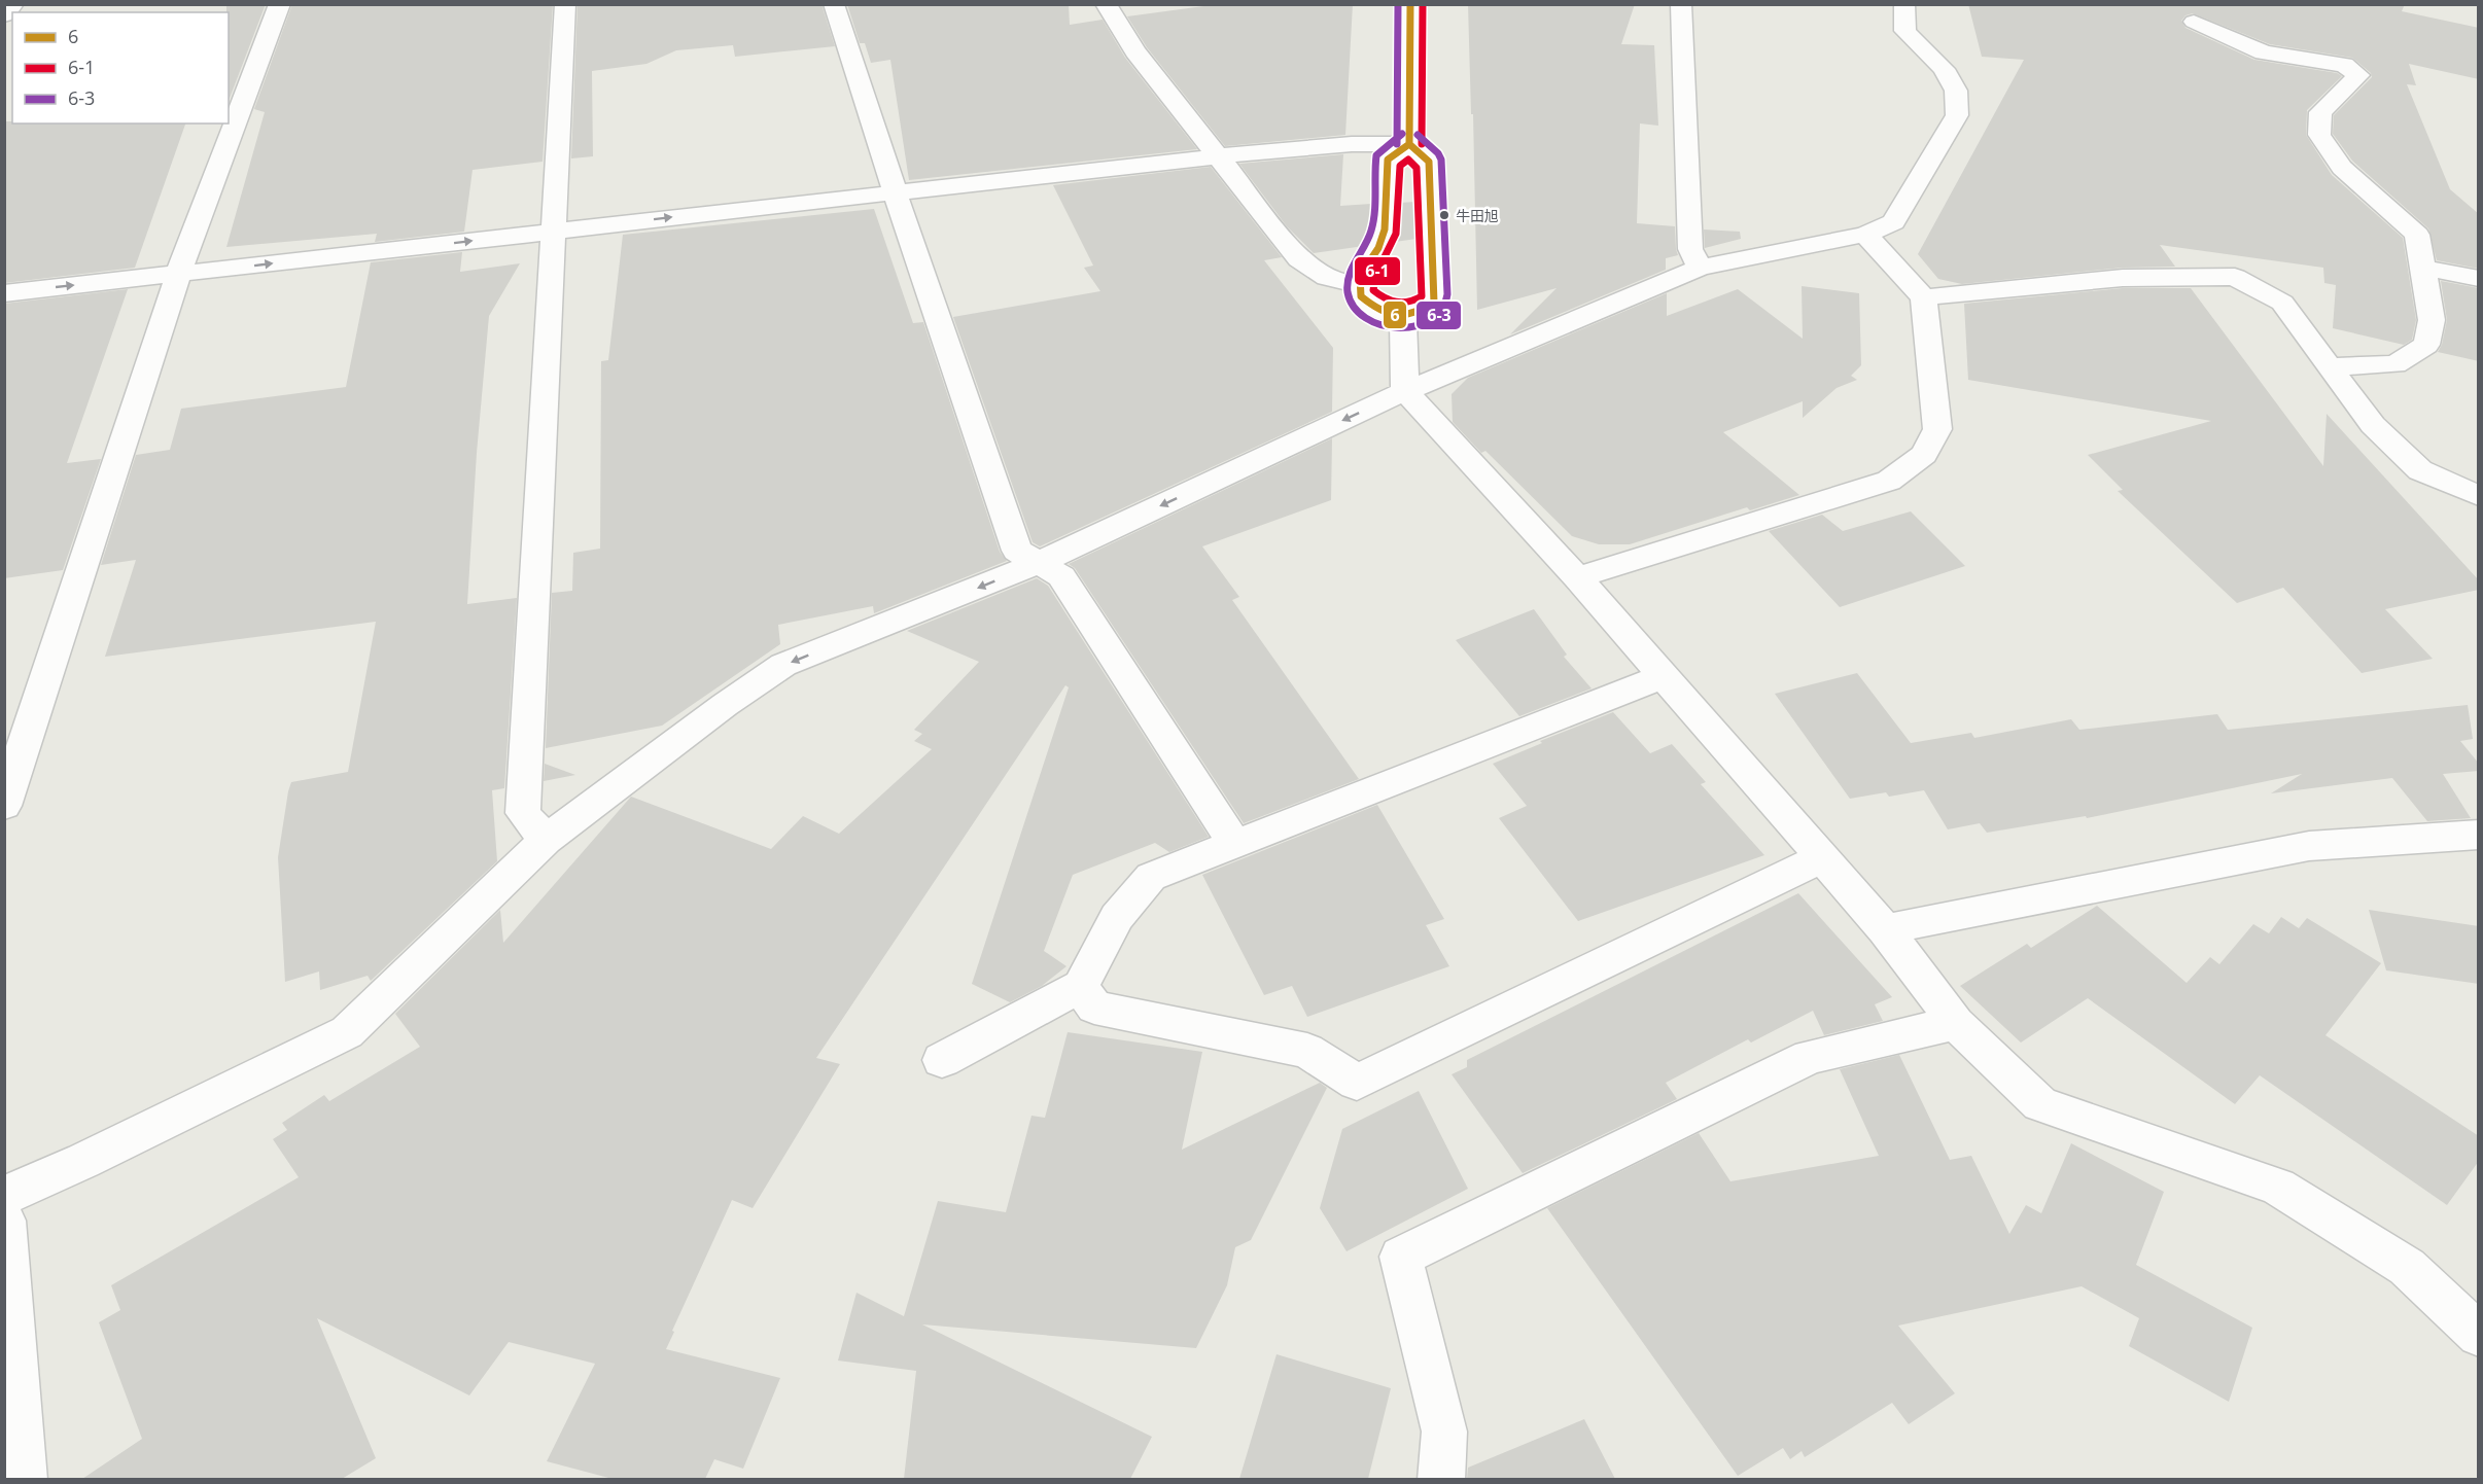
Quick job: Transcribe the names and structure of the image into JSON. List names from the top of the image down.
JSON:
{
  "places": ["牛田旭"],
  "lines": ["transit line 6", "transit line 6-1", "transit line 6-3"],
  "legend": ["6", "6-1", "6-3"]
}
